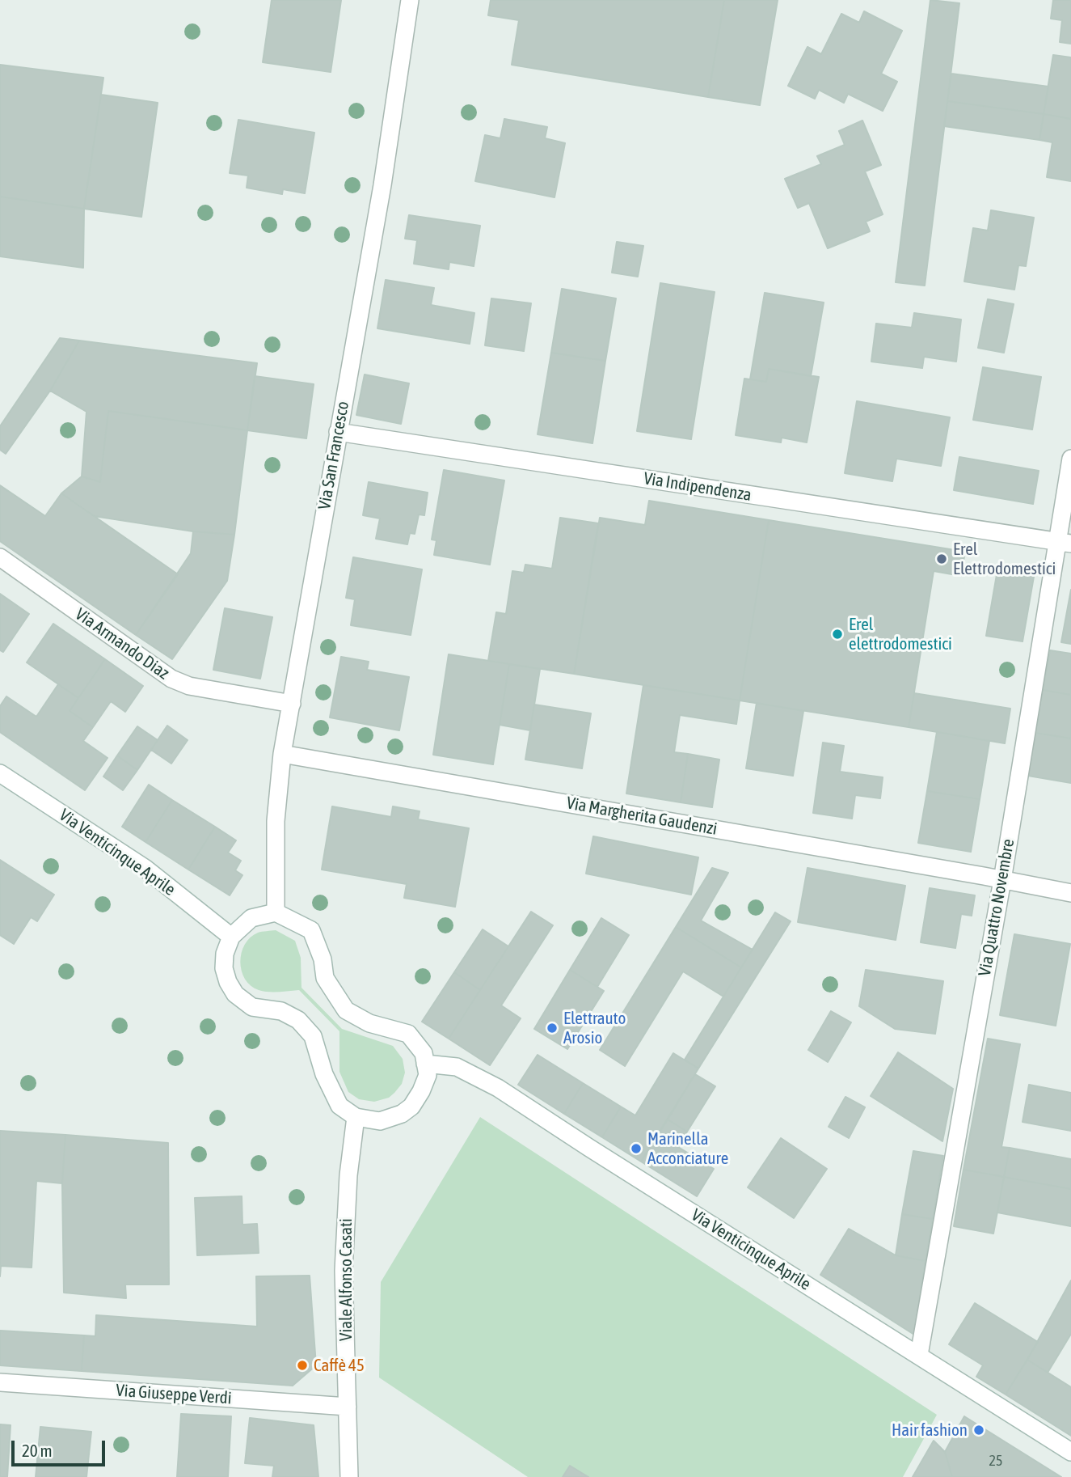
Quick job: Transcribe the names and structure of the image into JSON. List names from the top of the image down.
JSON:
{
  "streets": {
    "street": [
      "Via San Francesco",
      "Via Indipendenza",
      "Via Armando Diaz",
      "Via Margherita Gaudenzi",
      "Via Venticinque Aprile",
      "Via Quattro Novembre",
      "Viale Alfonso Casati",
      "Via Giuseppe Verdi"
    ]
  },
  "crossings": [
    ["Via San Francesco", "Via Indipendenza"],
    ["Via San Francesco", "Via Armando Diaz"],
    ["Via San Francesco", "Via Margherita Gaudenzi"],
    ["Via Indipendenza", "Via Quattro Novembre"],
    ["Via Margherita Gaudenzi", "Via Quattro Novembre"],
    ["Via Venticinque Aprile", "Via Quattro Novembre"],
    ["Viale Alfonso Casati", "Via Giuseppe Verdi"]
  ],
  "places": [
    "Erel Elettrodomestici",
    "Erel elettrodomestici",
    "Elettrauto Arosio",
    "Marinella Acconciature",
    "Caffè 45",
    "Hair fashion"
  ],
  "house_numbers": ["25"],
  "scale_bar": "20 m"
}
